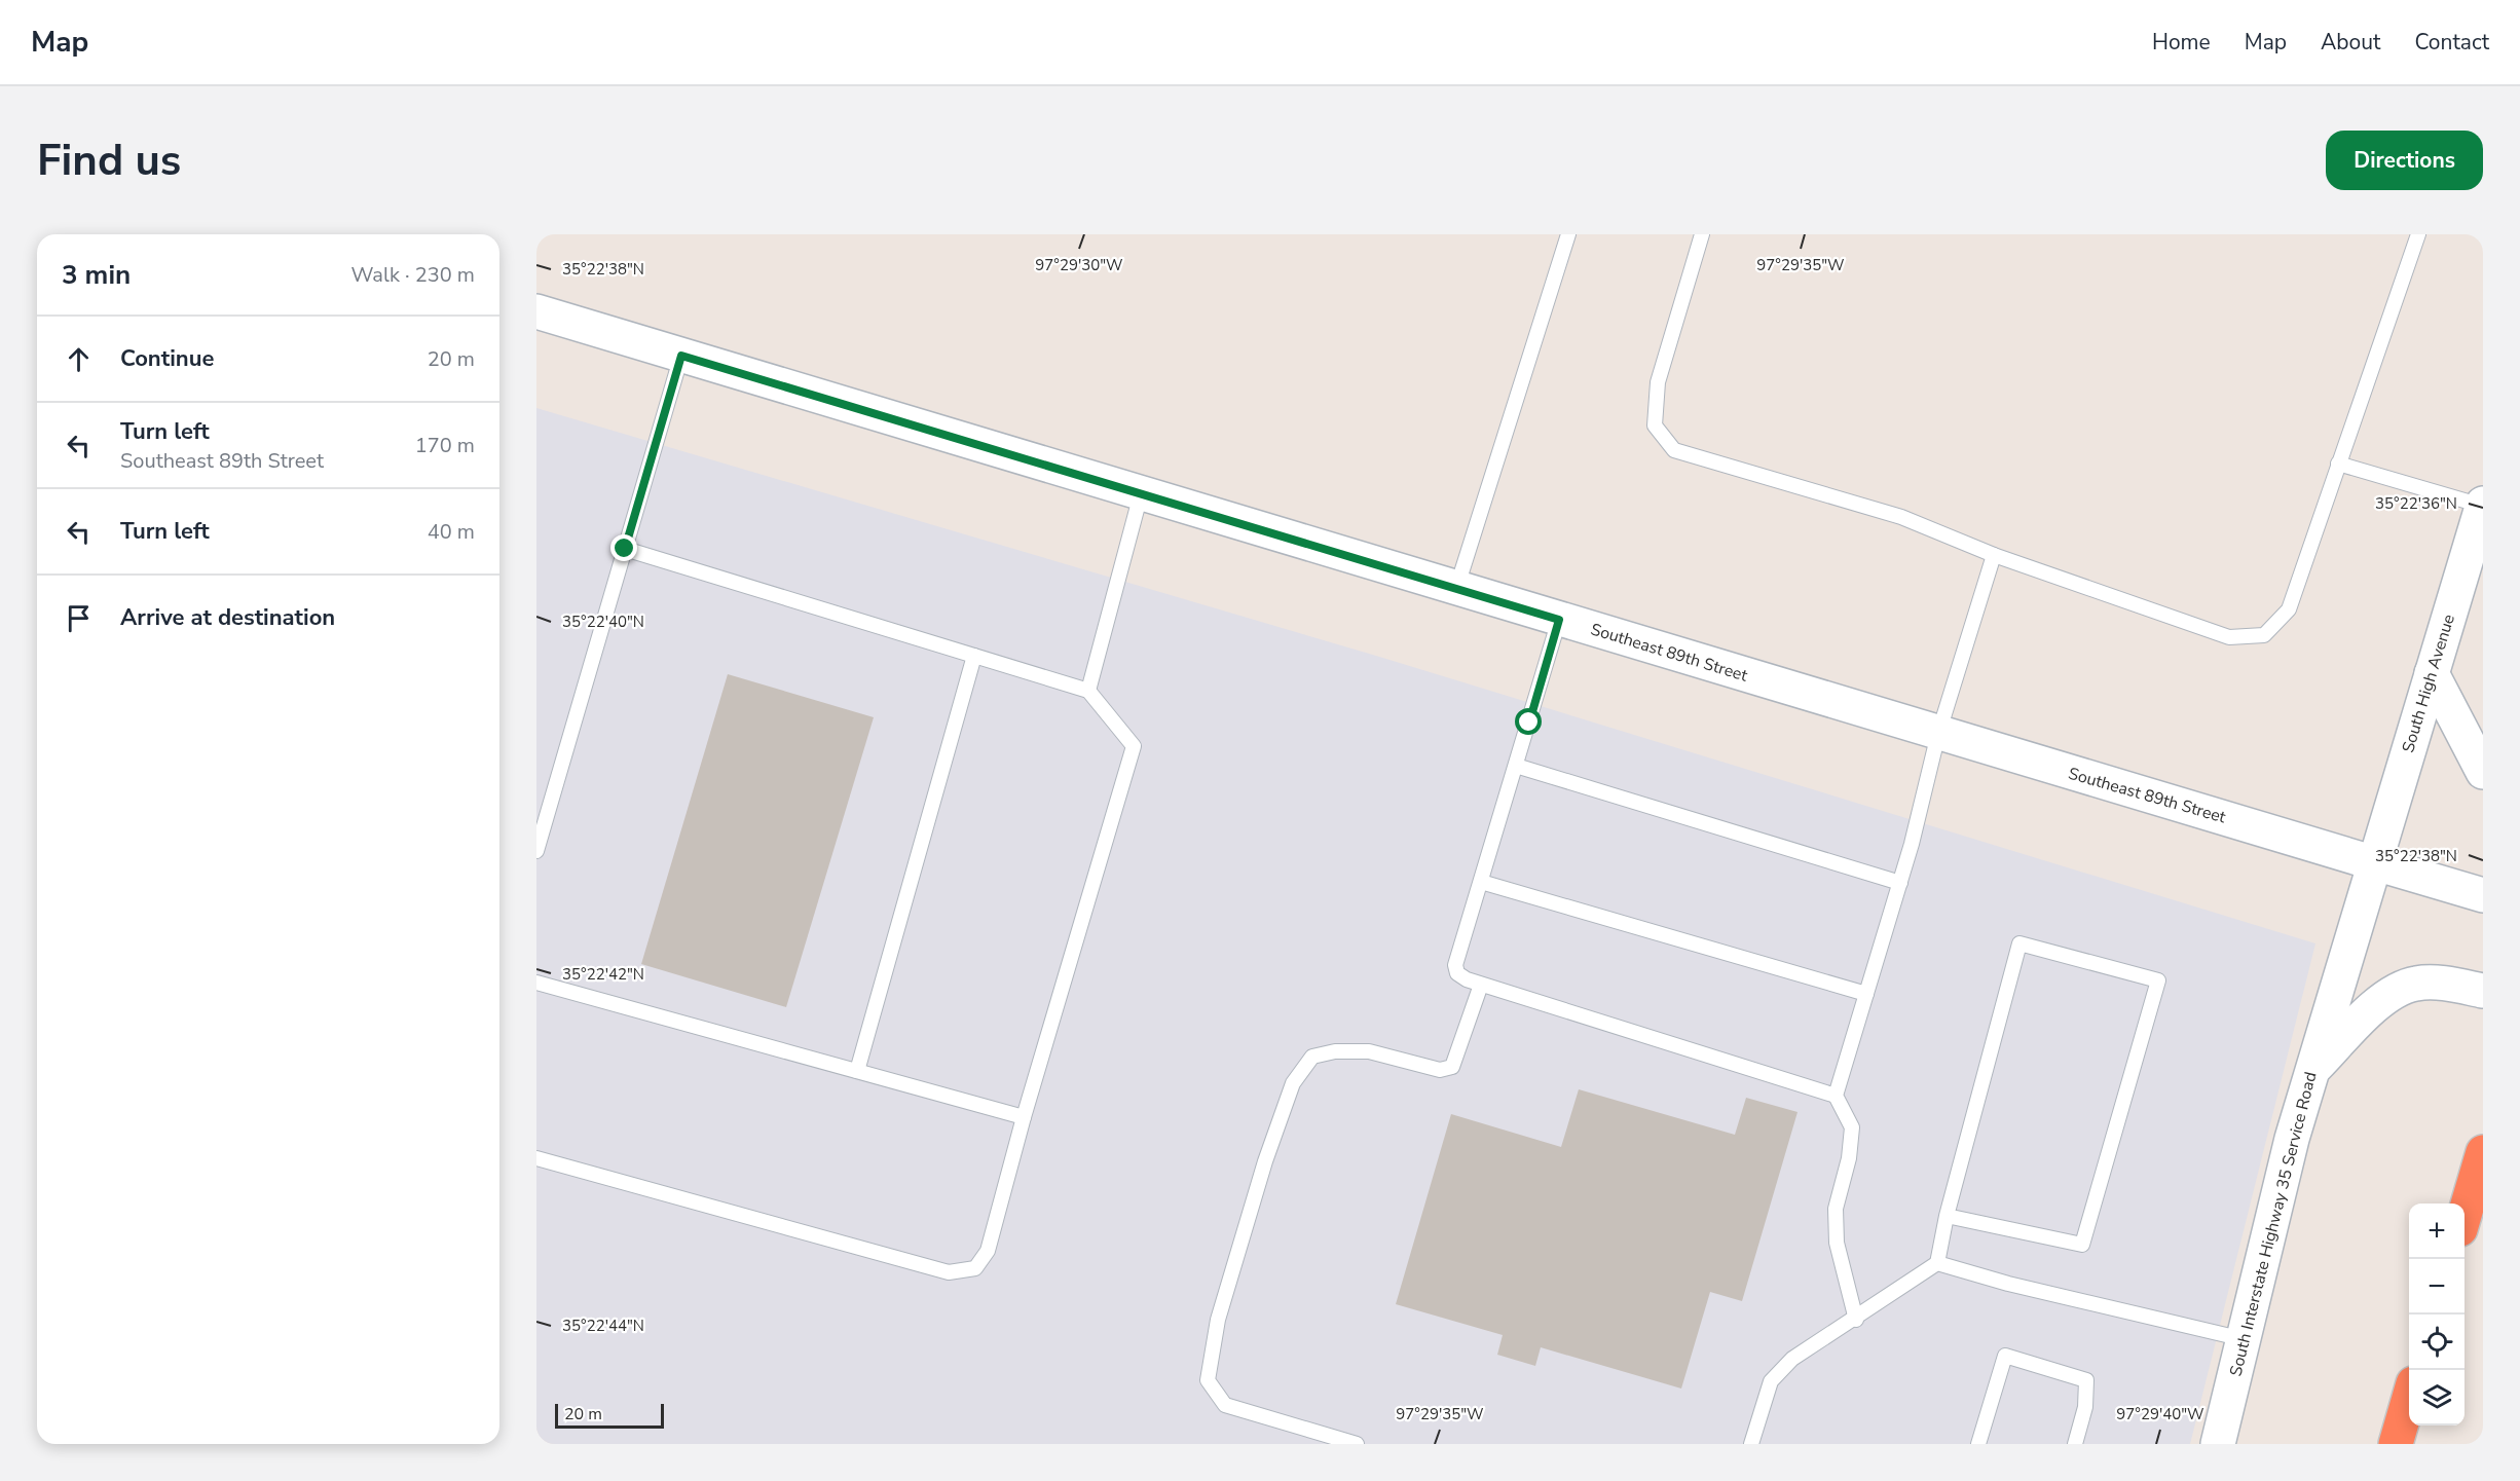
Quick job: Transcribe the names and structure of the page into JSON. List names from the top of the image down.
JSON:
{
  "streets": {
    "street": ["Southeast 89th Street", "South High Avenue", "South Interstate Highway 35 Service Road"]
  },
  "crossings": [
    ["Southeast 89th Street", "South High Avenue"],
    ["Southeast 89th Street", "South Interstate Highway 35 Service Road"],
    ["South High Avenue", "South Interstate Highway 35 Service Road"]
  ],
  "scale_bar": "20 m",
  "page": {
    "header": "Map",
    "nav": [
      "Home",
      "Map",
      "About",
      "Contact"
    ],
    "buttons": "Directions",
    "title": "Find us",
    "heading": ["3 min", "Walk · 230 m"],
    "list": [
      ["Continue", "20 m"],
      ["Turn left", "Southeast 89th Street", "170 m"],
      ["Turn left", "40 m"],
      "Arrive at destination"
    ],
    "map_buttons": ["+", "−"],
    "scale": "20 m"
  },
  "coordinates": [
    "97°29'30\"W",
    "97°29'35\"W",
    "35°22'38\"N",
    "35°22'36\"N",
    "35°22'40\"N",
    "35°22'42\"N",
    "35°22'44\"N",
    "97°29'40\"W"
  ]
}
